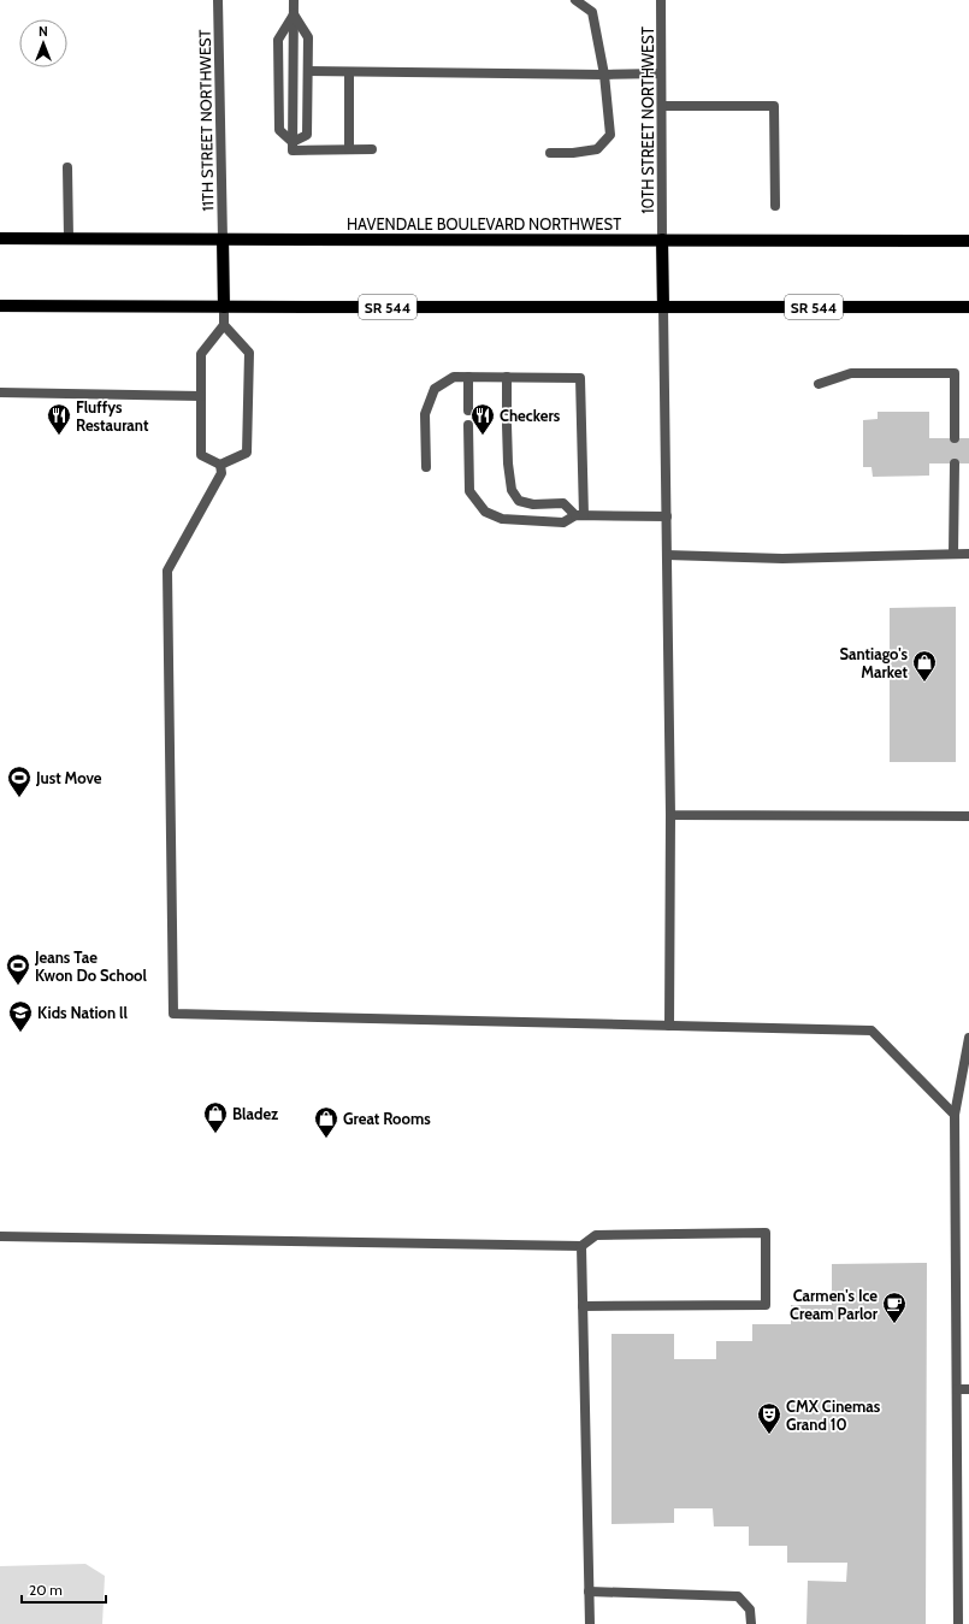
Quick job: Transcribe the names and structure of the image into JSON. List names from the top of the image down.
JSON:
{
  "streets": {
    "main road": ["HAVENDALE BOULEVARD NORTHWEST", "SR 544"],
    "street": ["11TH STREET NORTHWEST", "10TH STREET NORTHWEST"]
  },
  "crossings": [
    ["11TH STREET NORTHWEST", "HAVENDALE BOULEVARD NORTHWEST"],
    ["10TH STREET NORTHWEST", "HAVENDALE BOULEVARD NORTHWEST"]
  ],
  "places": {
    "restaurant": ["Fluffys Restaurant", "Checkers"],
    "shop": ["Santiago's Market", "Bladez", "Great Rooms"],
    "sports": ["Just Move", "Jeans Tae Kwon Do School"],
    "school or university": ["Kids Nation ll"],
    "cafe": ["Carmen's Ice Cream Parlor"],
    "theatre": ["CMX Cinemas Grand 10"]
  },
  "scale_bar": "20 m",
  "north": "top"
}
